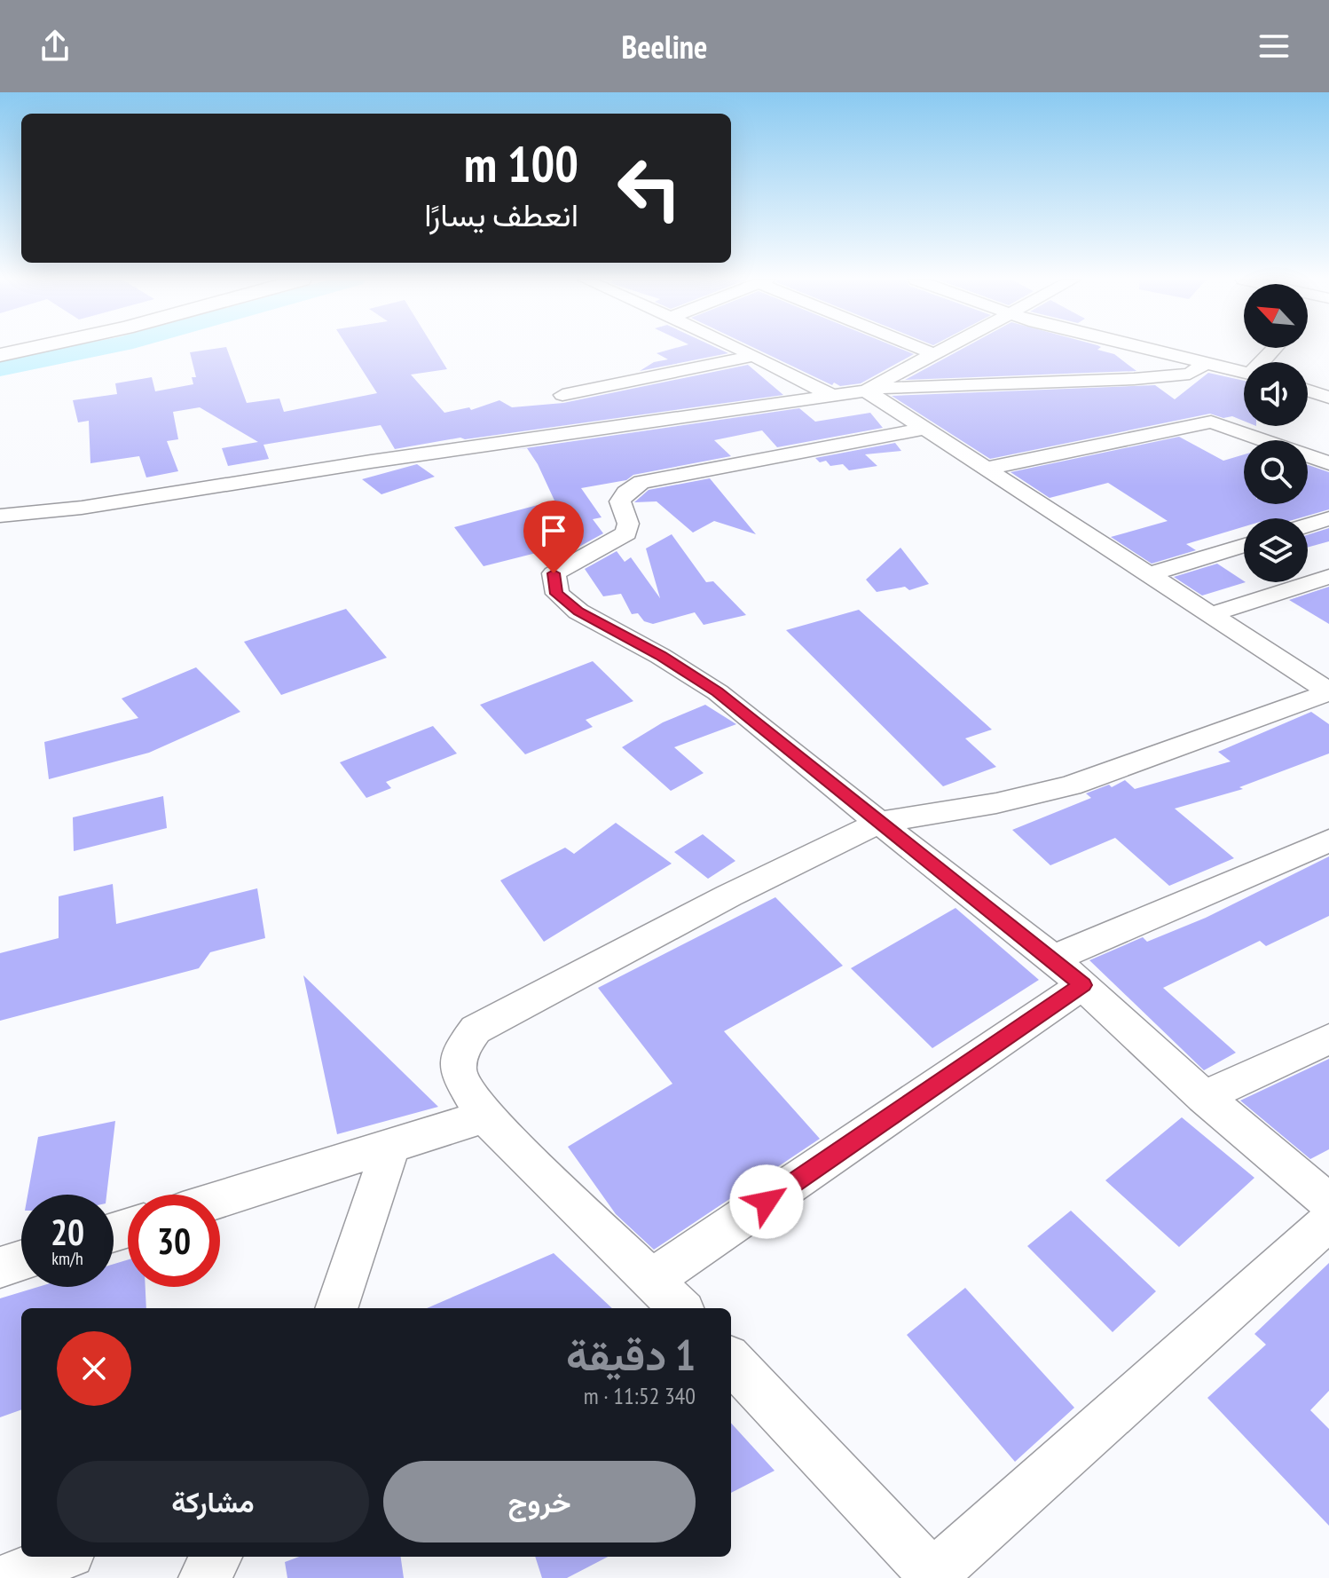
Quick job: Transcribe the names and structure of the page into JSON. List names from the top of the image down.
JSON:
{
  "north": "top left",
  "page": {
    "header": "Beeline",
    "turn": ["100 m", "انعطف يسارًا"],
    "speed": "20 km/h",
    "limit": "30",
    "heading": ["1 دقيقة", "340 m · 11:52"],
    "buttons": ["خروج", "مشاركة"]
  }
}
